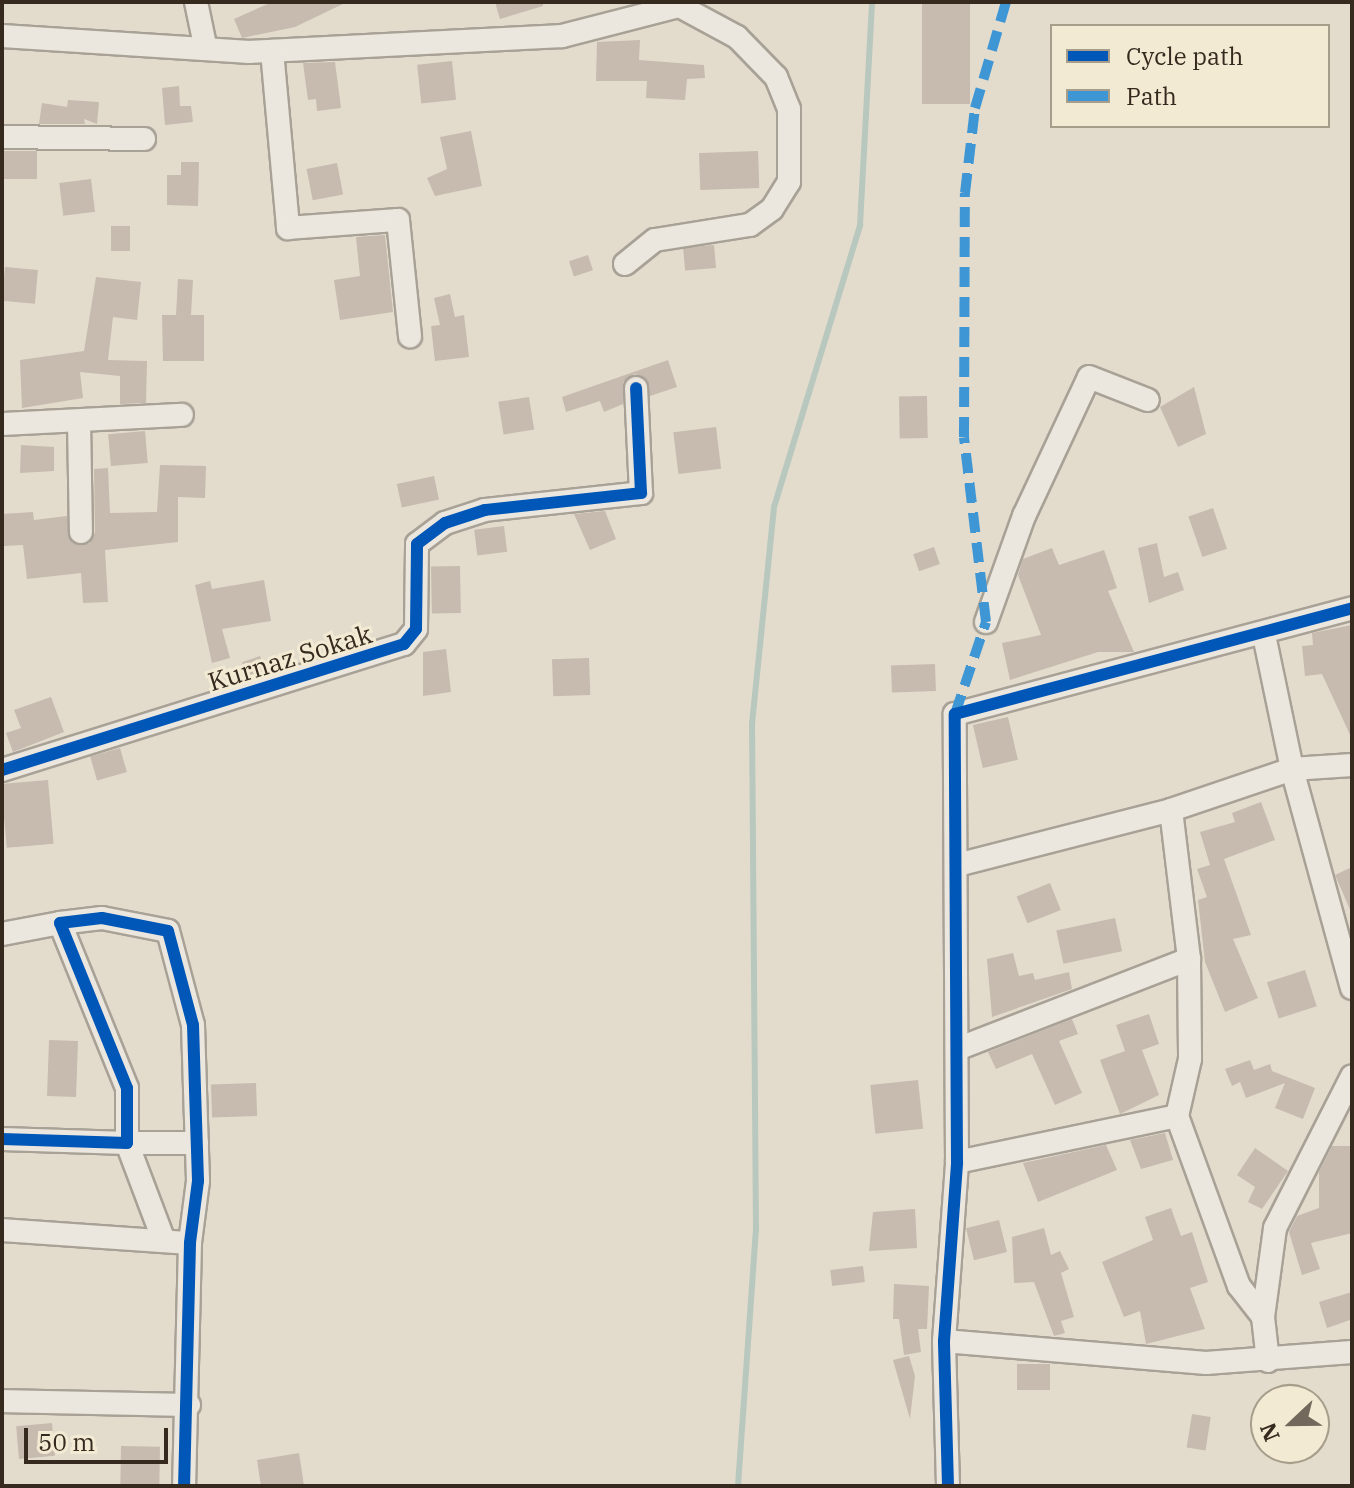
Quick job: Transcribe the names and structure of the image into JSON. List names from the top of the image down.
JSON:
{
  "streets": {
    "street": ["Kurnaz Sokak"]
  },
  "legend": ["Cycle path", "Path"],
  "scale_bar": "50 m",
  "north": "left"
}
